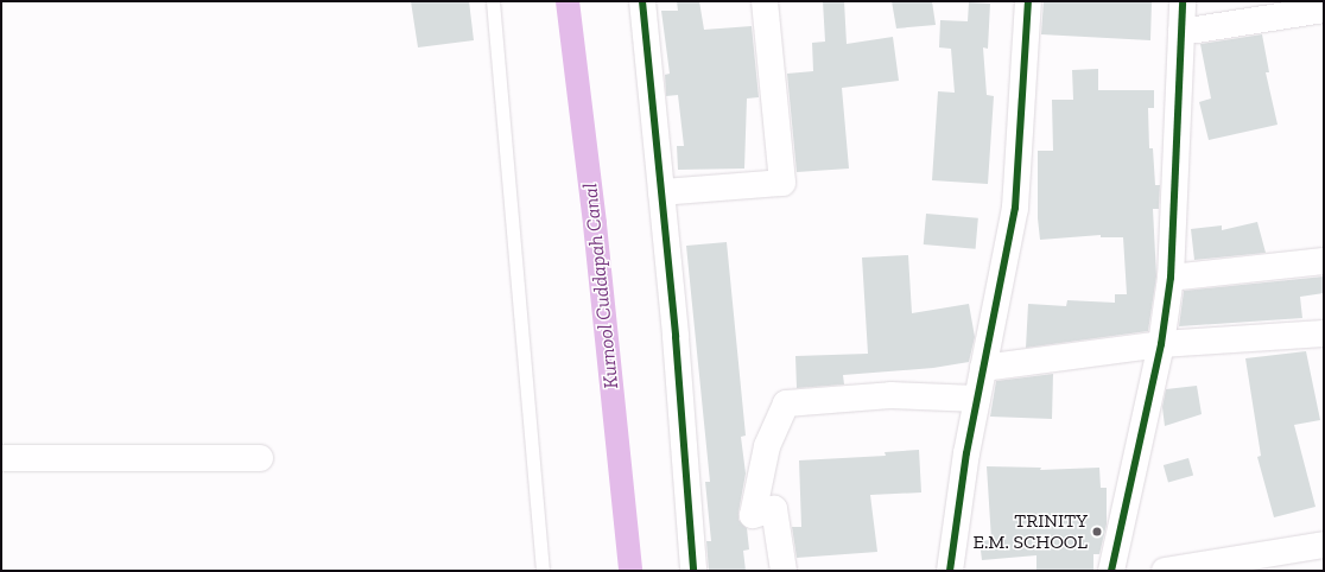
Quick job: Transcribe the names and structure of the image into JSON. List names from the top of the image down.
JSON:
{
  "water": ["Kurnool Cuddapah Canal"],
  "places": ["TRINITY E.M. SCHOOL"]
}
